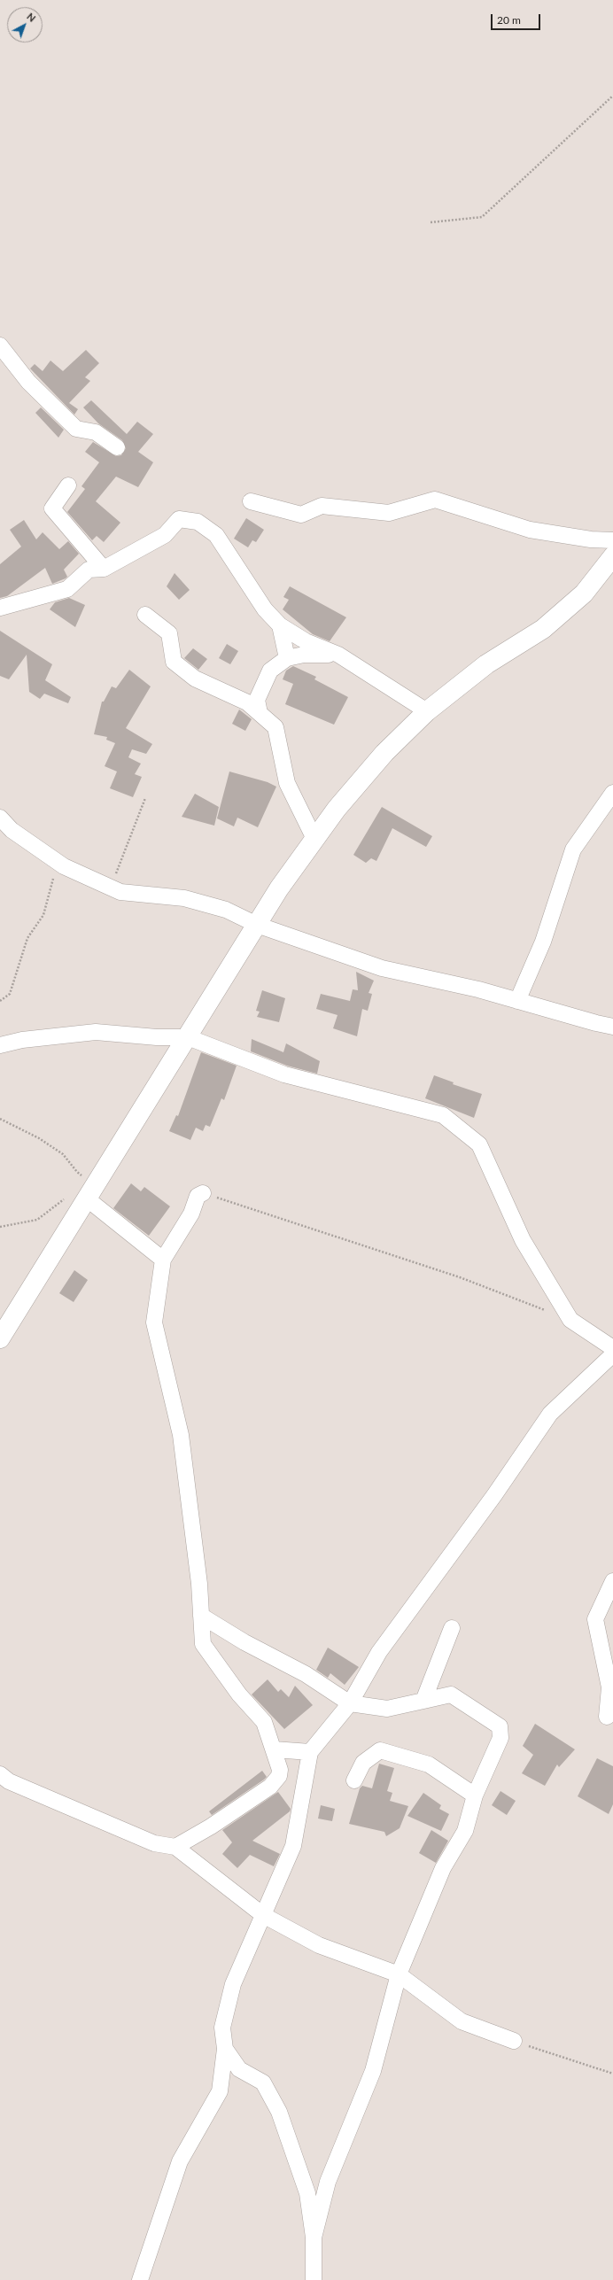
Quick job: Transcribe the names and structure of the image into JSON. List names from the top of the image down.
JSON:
{
  "scale_bar": "20 m",
  "north": "top right"
}
